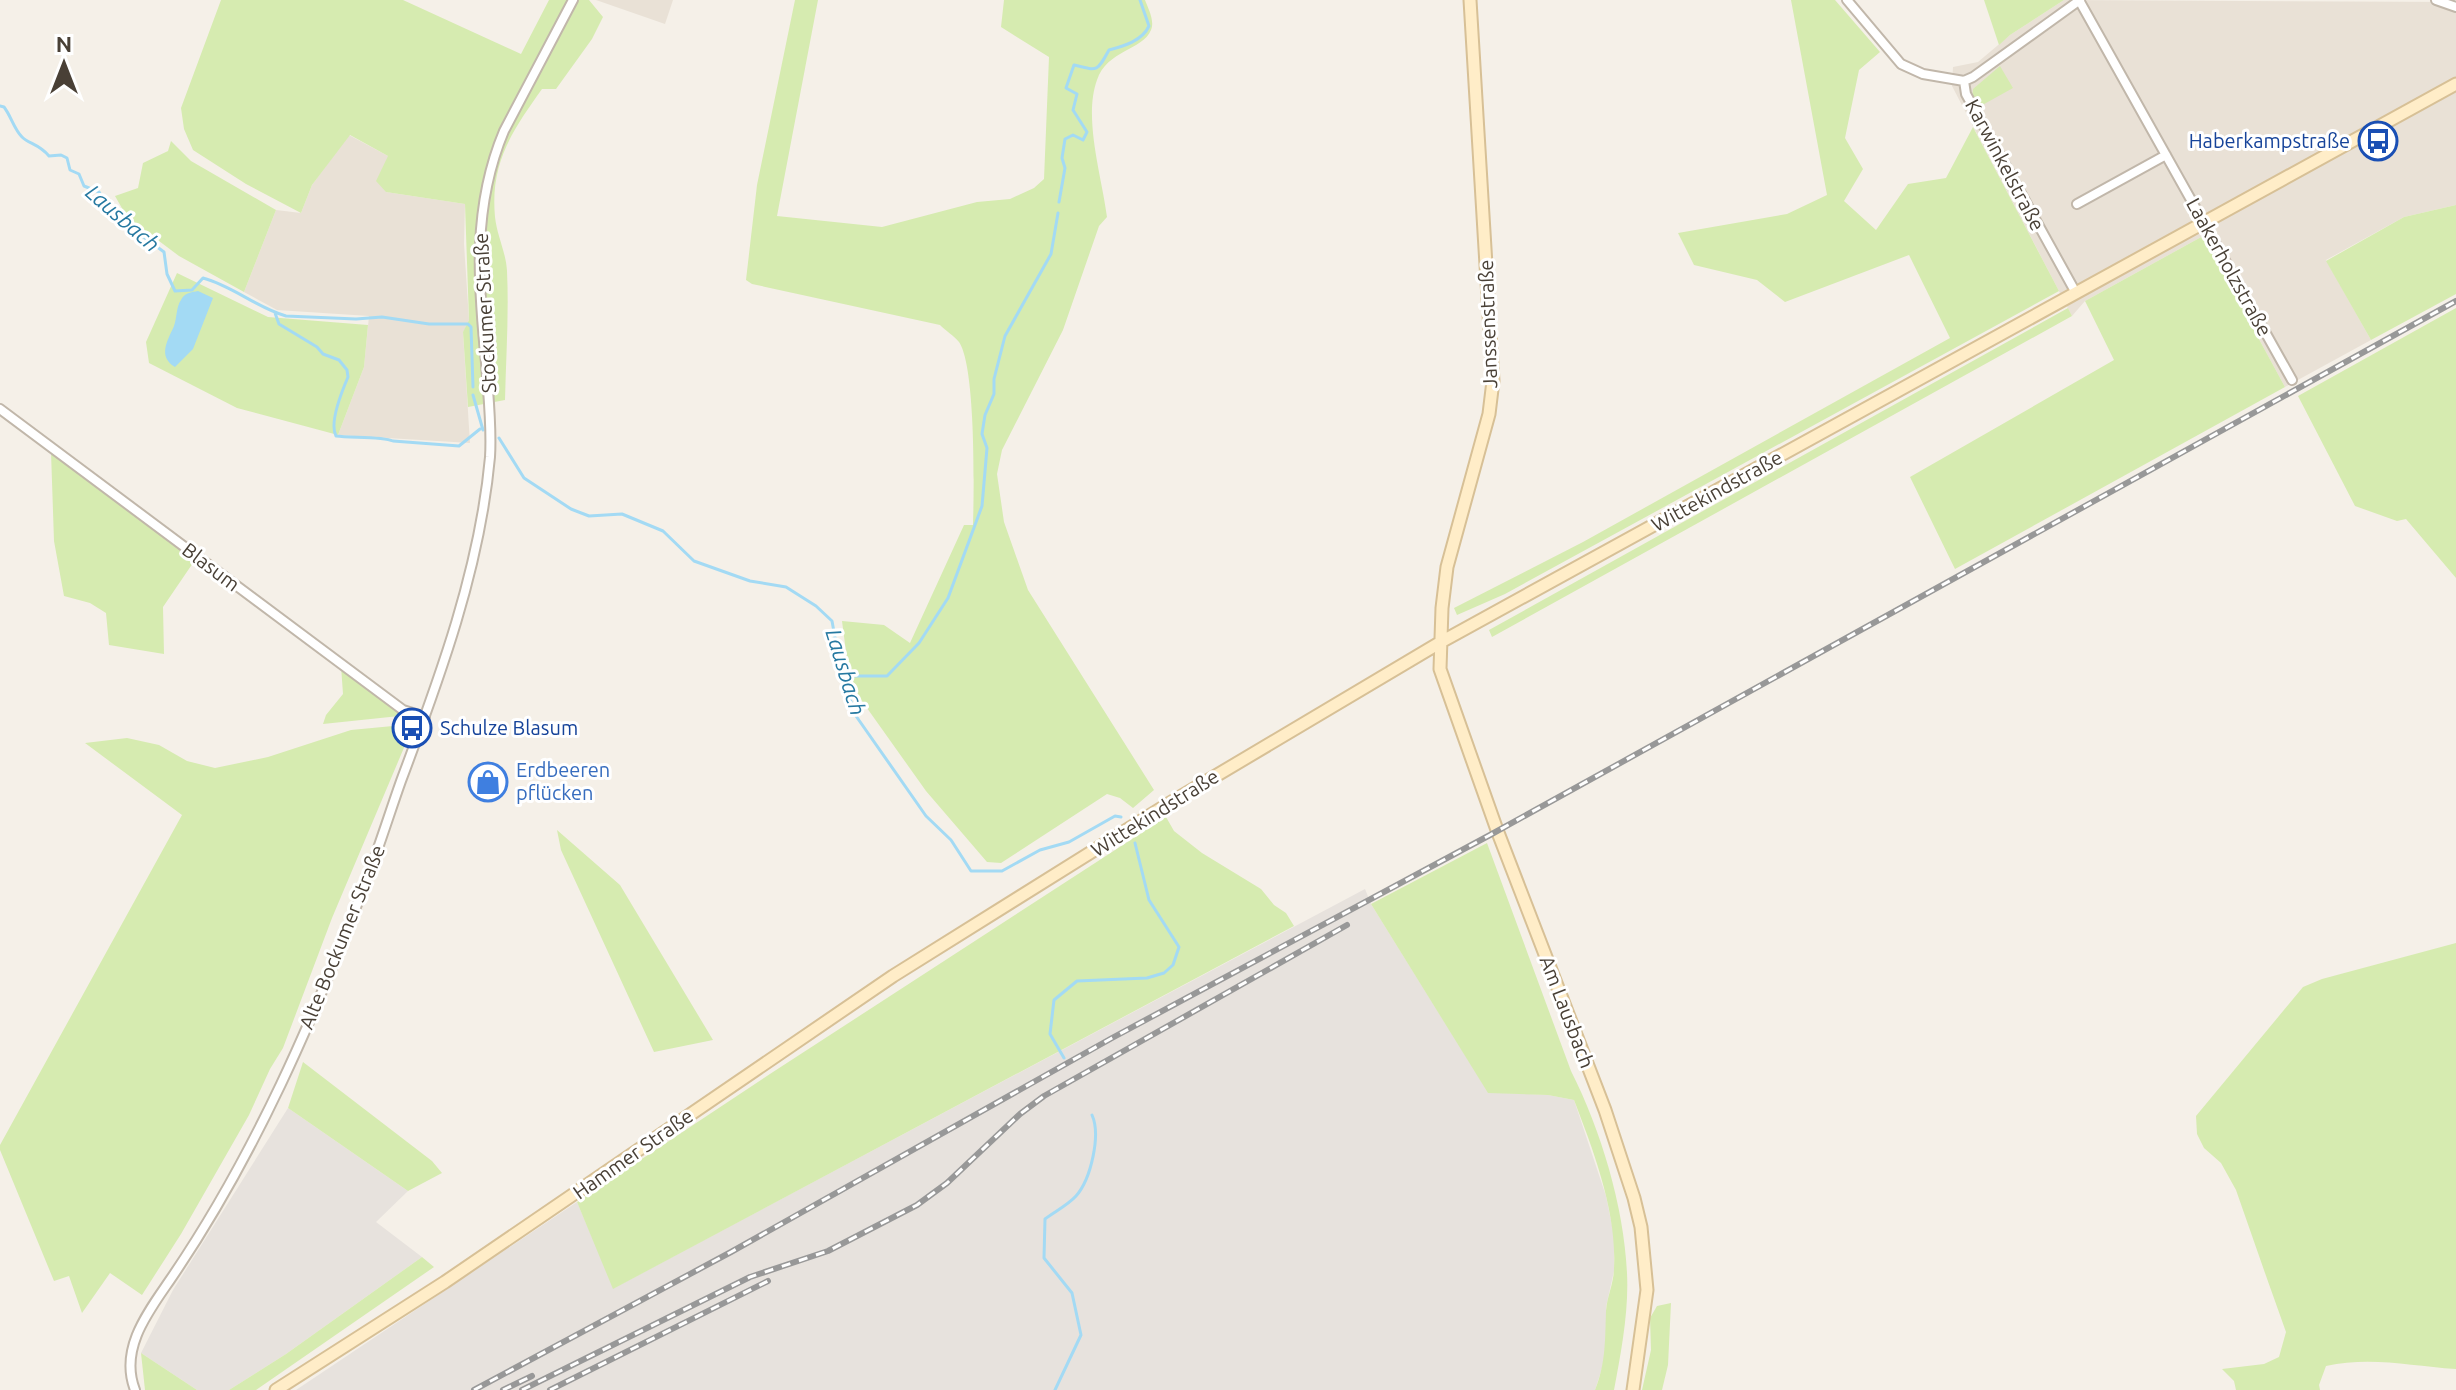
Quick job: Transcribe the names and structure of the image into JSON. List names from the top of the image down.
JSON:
{
  "streets": {
    "main road": [
      "Janssenstraße",
      "Wittekindstraße",
      "Am Lausbach",
      "Hammer Straße"
    ],
    "street": [
      "Karwinkelstraße",
      "Laakerholzstraße",
      "Stockumer Straße",
      "Blasum",
      "Alte Bockumer Straße"
    ]
  },
  "crossings": [
    ["Karwinkelstraße", "Wittekindstraße"],
    ["Laakerholzstraße", "Wittekindstraße"],
    ["Stockumer Straße", "Alte Bockumer Straße"],
    ["Janssenstraße", "Wittekindstraße"],
    ["Janssenstraße", "Am Lausbach"],
    ["Wittekindstraße", "Am Lausbach"],
    ["Wittekindstraße", "Hammer Straße"],
    ["Blasum", "Alte Bockumer Straße"]
  ],
  "water": ["Lausbach"],
  "places": {
    "bus stop": ["Haberkampstraße", "Schulze Blasum"],
    "shop": ["Erdbeeren pflücken"]
  },
  "north": "top"
}
